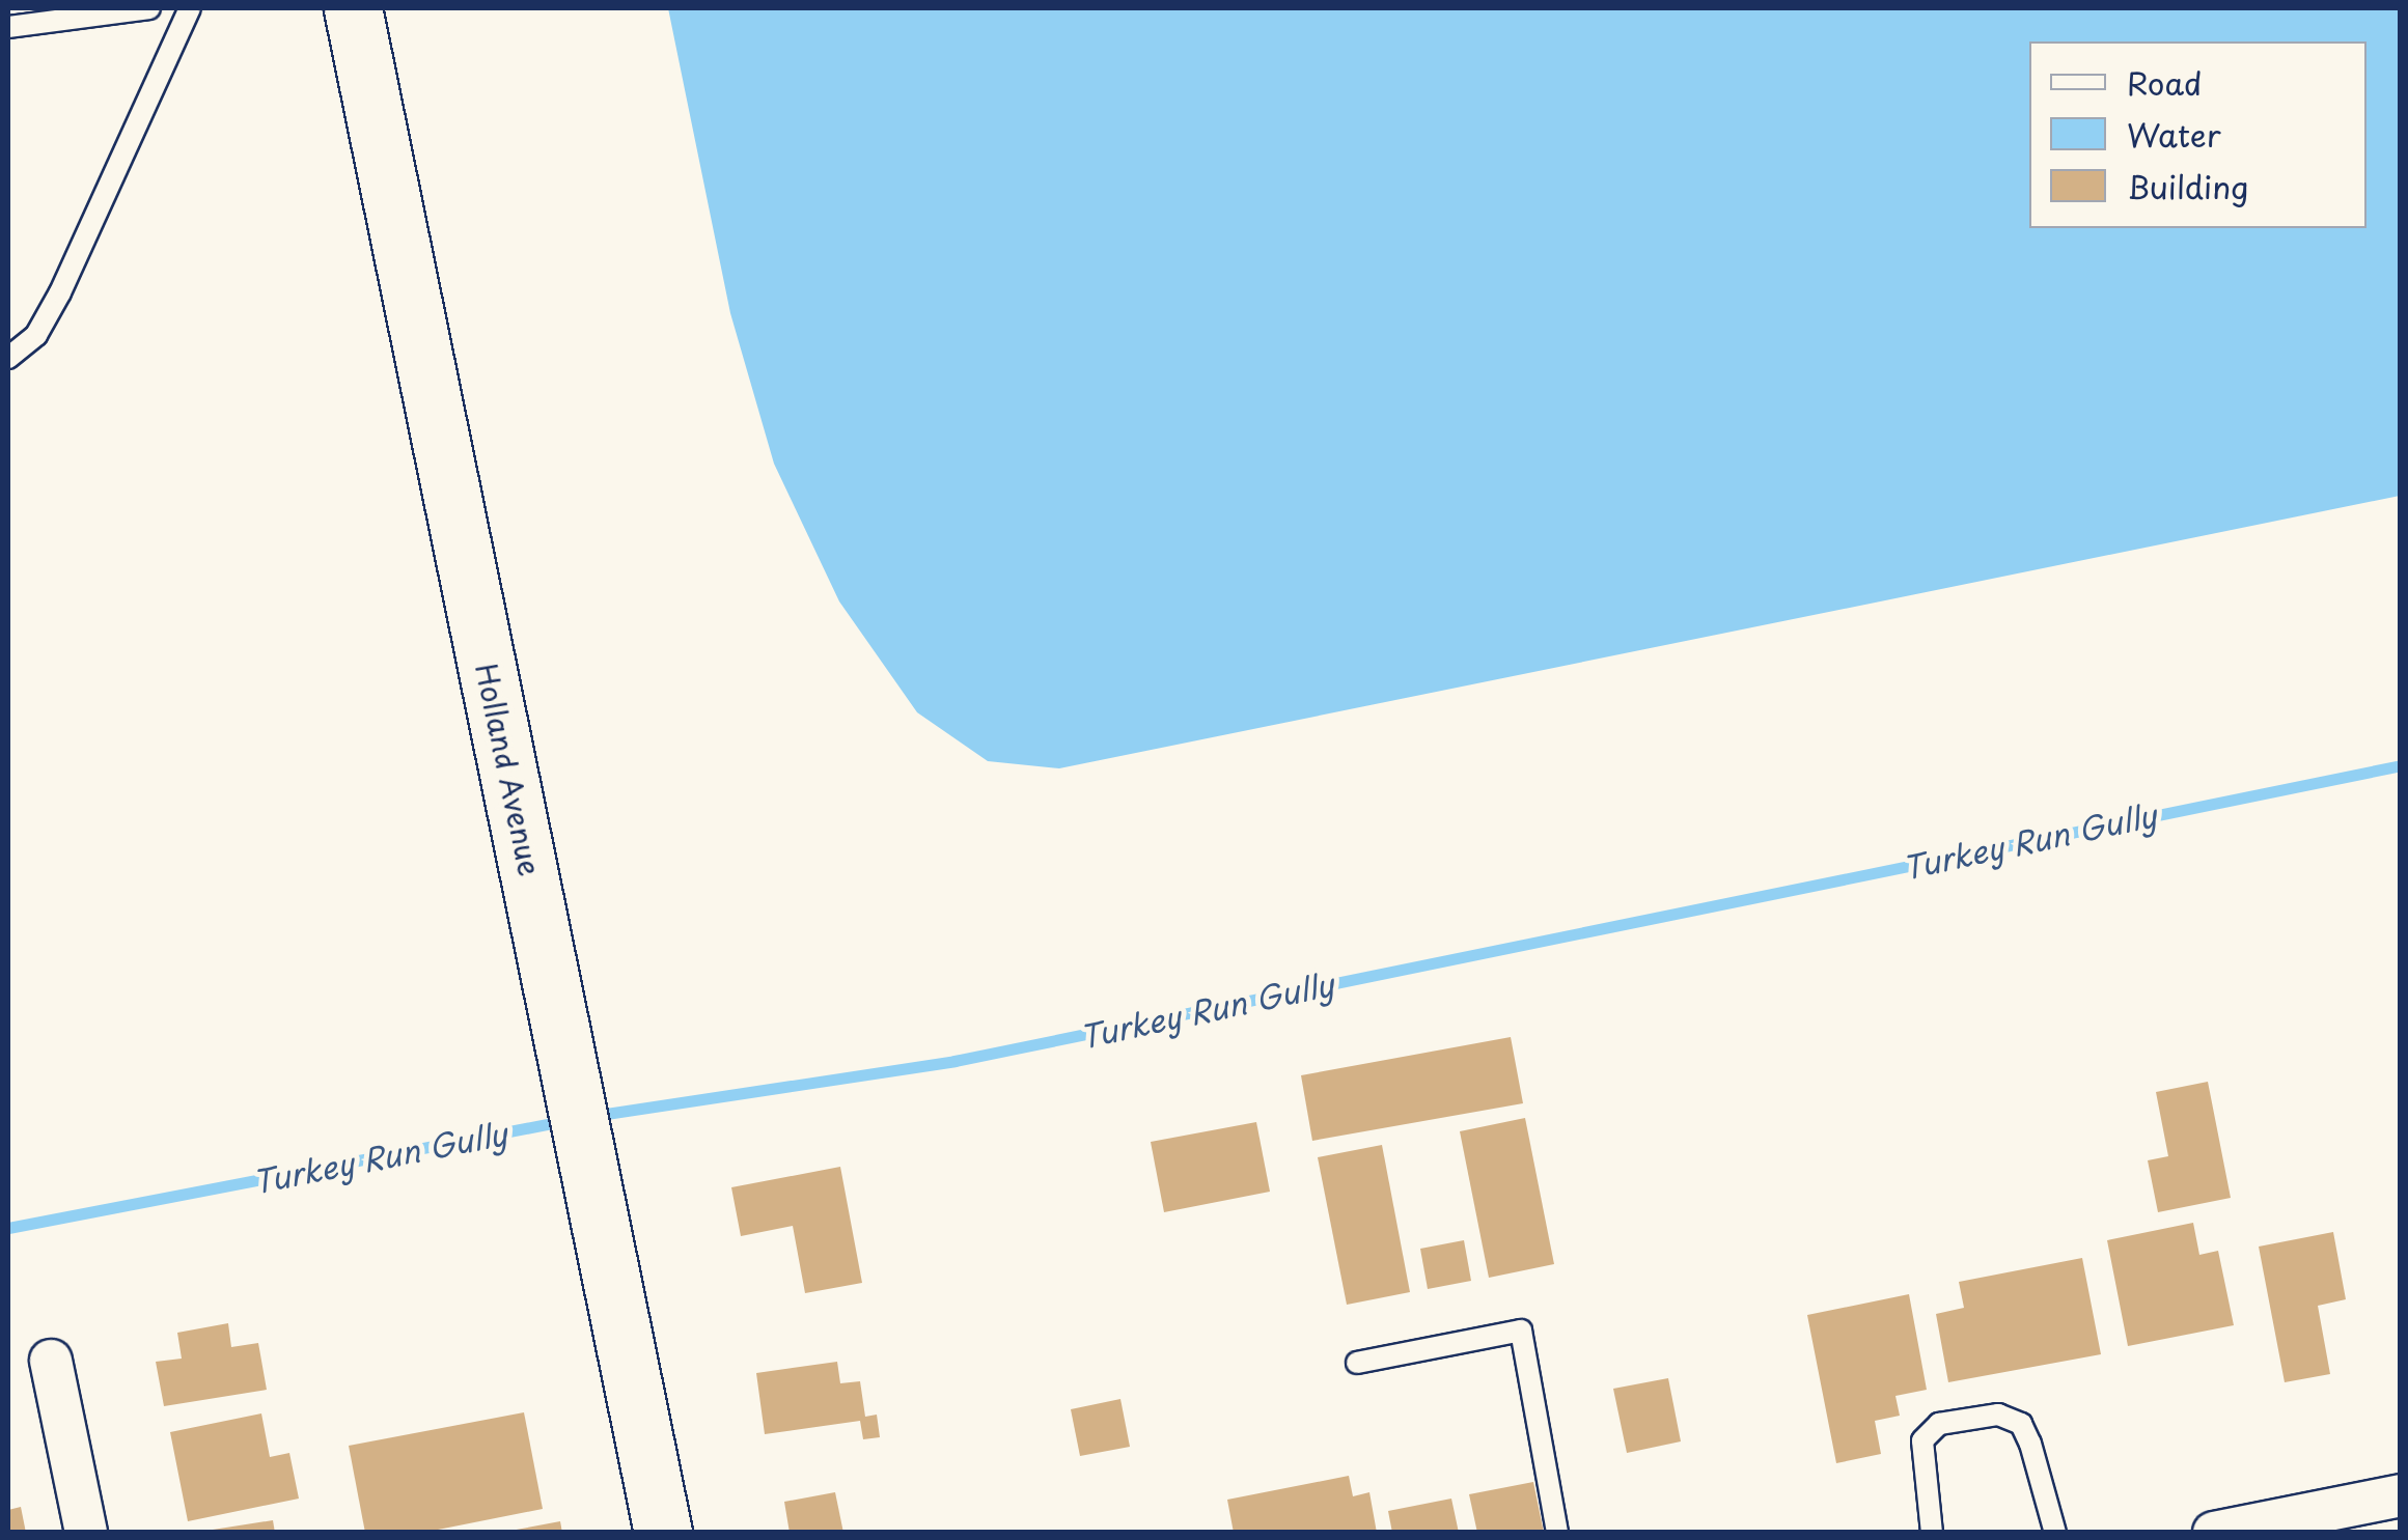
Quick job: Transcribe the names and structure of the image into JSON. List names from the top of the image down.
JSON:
{
  "streets": {
    "main road": ["Holland Avenue"]
  },
  "water": ["Turkey Run Gully"],
  "legend": ["Road", "Water", "Building"]
}
